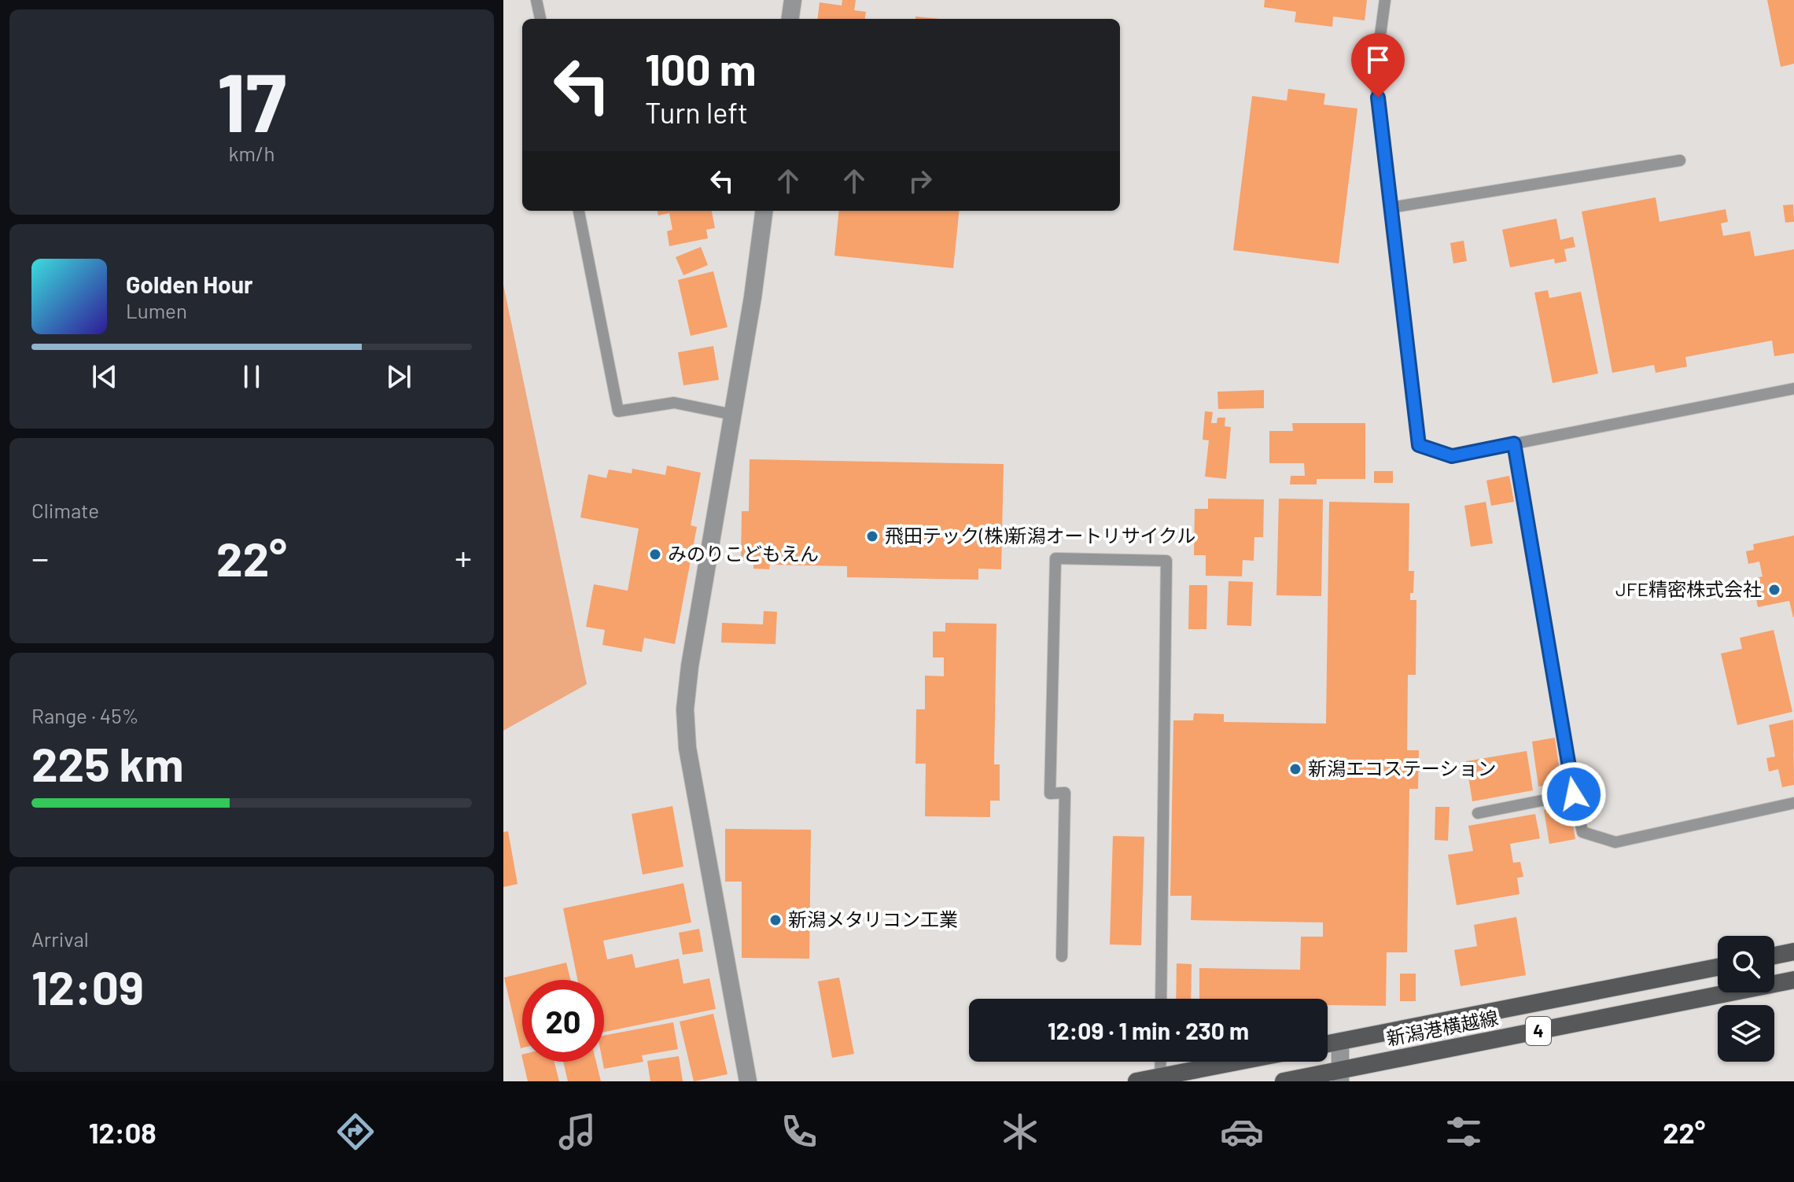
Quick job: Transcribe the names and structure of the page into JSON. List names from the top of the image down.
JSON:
{
  "streets": {
    "main road": ["新潟港横越線", "4"]
  },
  "places": [
    "飛田テック(株)新潟オートリサイクル",
    "みのりこどもえん",
    "JFE精密株式会社",
    "新潟エコステーション",
    "新潟メタリコン工業"
  ],
  "page": {
    "tile": [
      ["17", "km/h"],
      "Climate",
      ["Range · 45%", "225 km"],
      ["Arrival", "12:09"]
    ],
    "turn": ["100 m", "Turn left"],
    "song": ["Golden Hour", "Lumen"],
    "heat": ["−", "22°", "+"],
    "limit": "20",
    "trip": "12:09 · 1 min · 230 m",
    "tabs": ["12:08", "22°"]
  }
}
